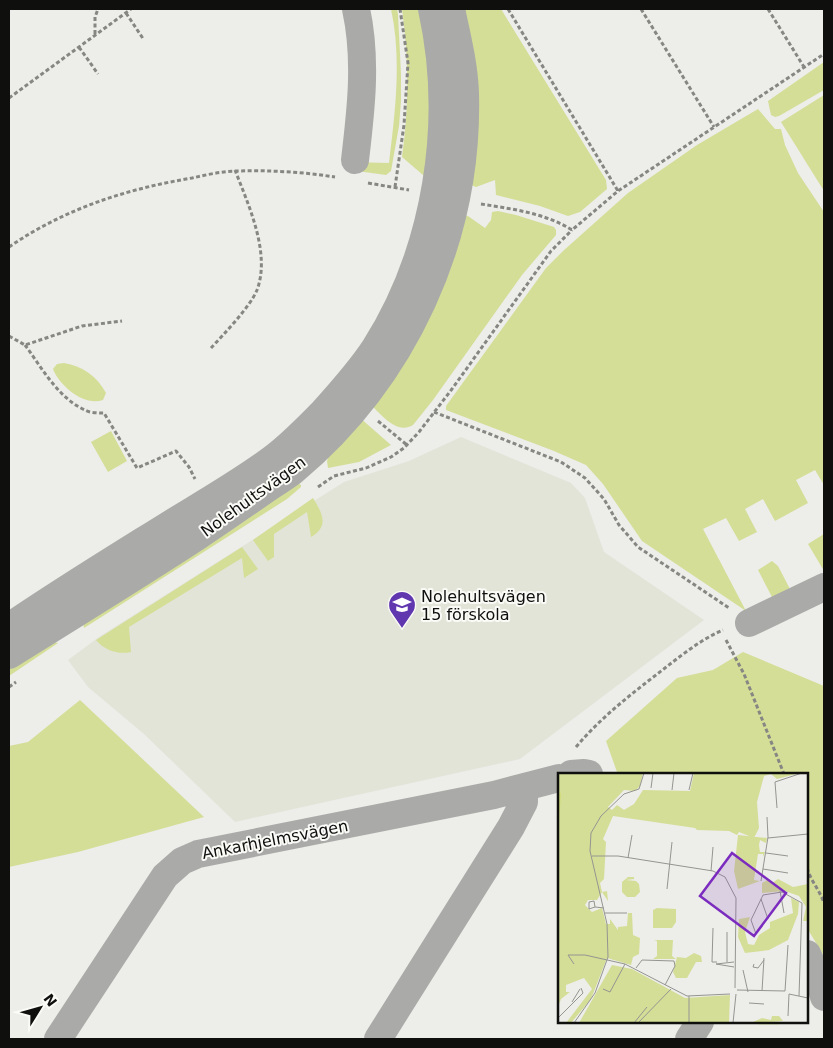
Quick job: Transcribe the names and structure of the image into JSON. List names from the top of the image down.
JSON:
{
  "streets": {
    "street": ["Nolehultsvägen", "Ankarhjelmsvägen"]
  },
  "places": {
    "school or university": ["Nolehultsvägen 15 förskola"]
  },
  "north": "top right"
}
